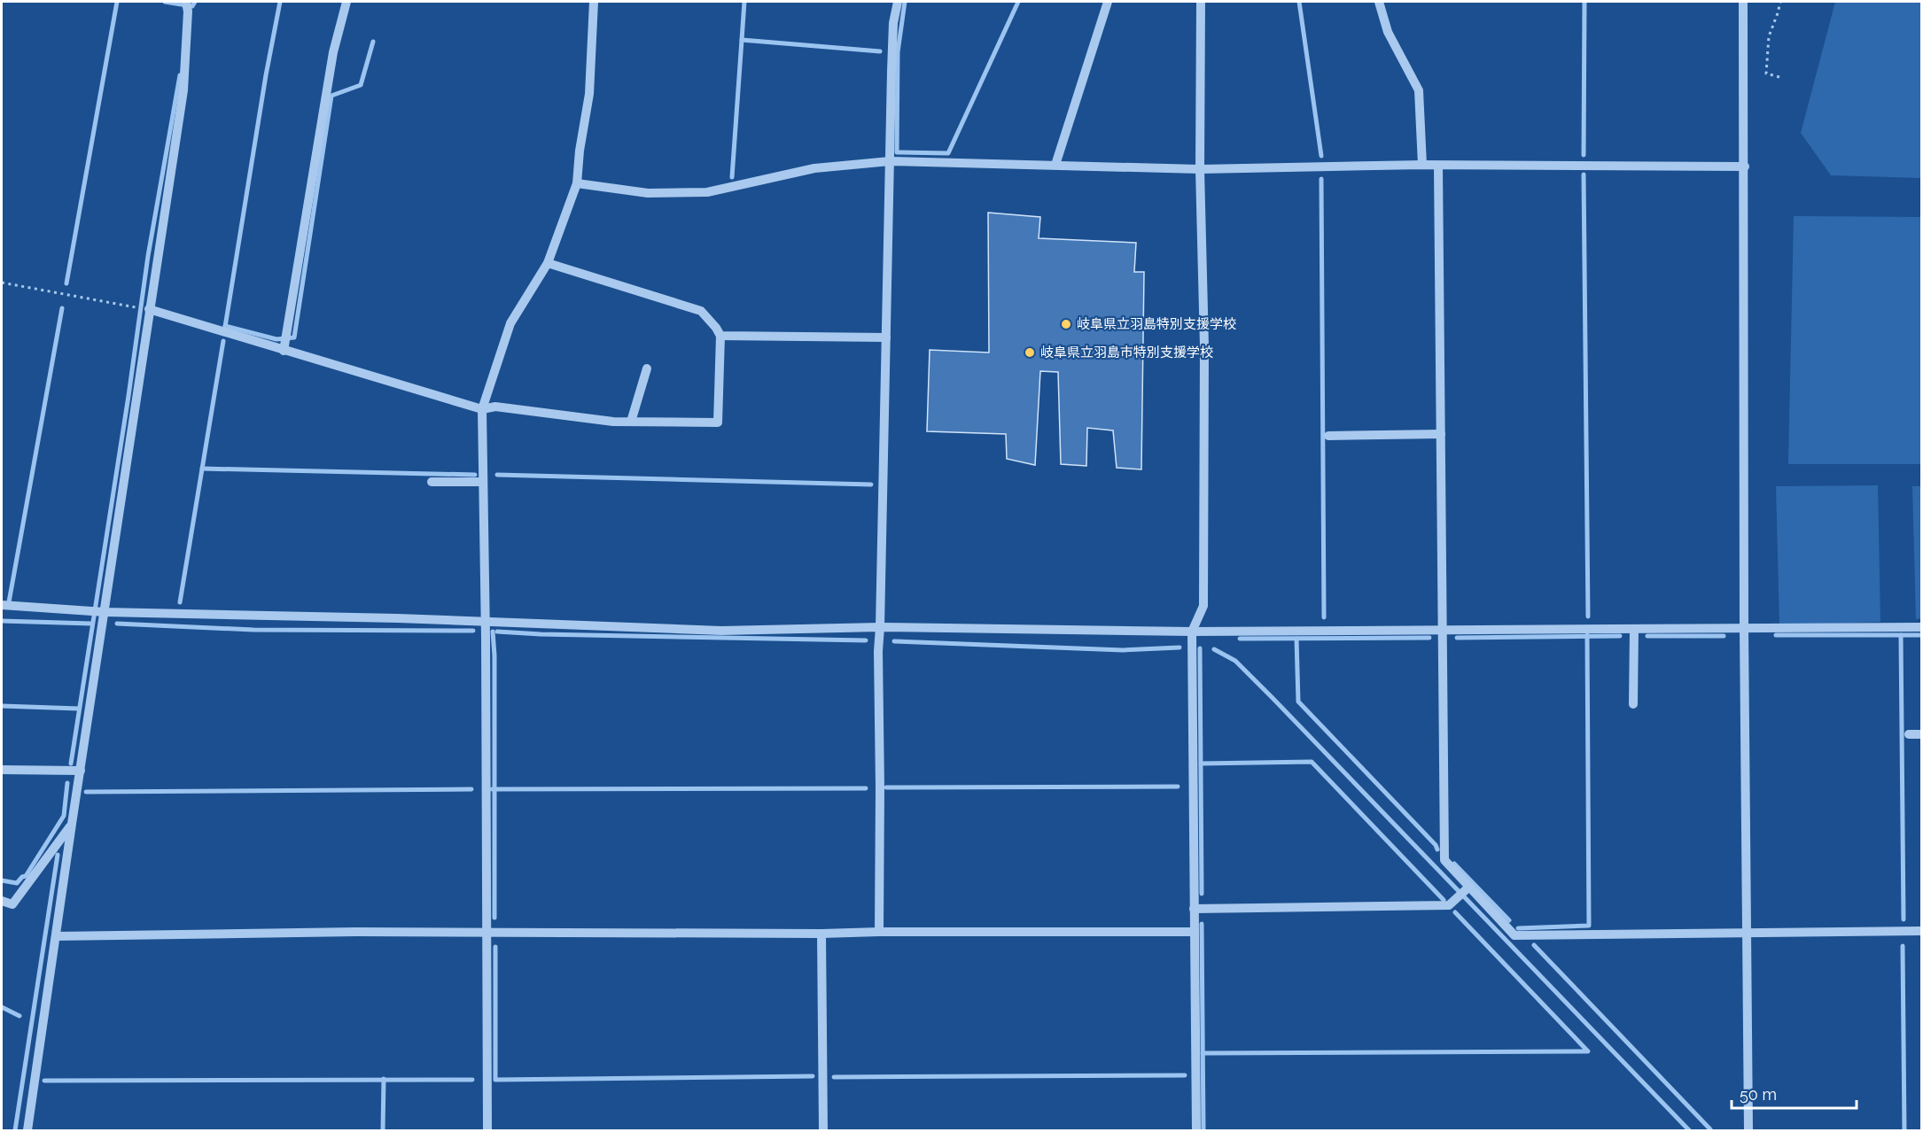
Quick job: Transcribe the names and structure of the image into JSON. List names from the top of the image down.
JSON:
{
  "places": ["岐阜県立羽島特別支援学校", "岐阜県立羽島市特別支援学校"],
  "scale_bar": "50 m"
}
